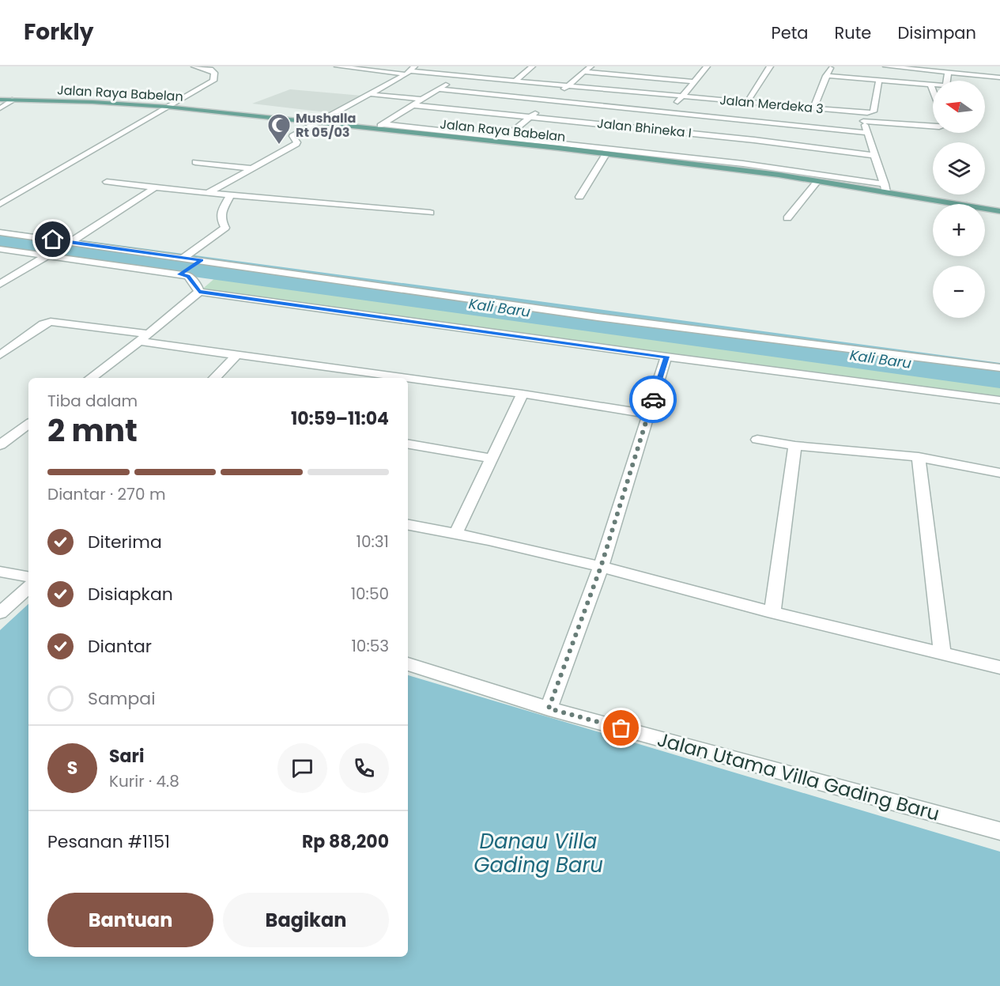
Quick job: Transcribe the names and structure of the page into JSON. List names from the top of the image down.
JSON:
{
  "streets": {
    "main road": ["Jalan Raya Babelan"],
    "street": ["Jalan Merdeka 3", "Jalan Bhineka I", "Jalan Utama Villa Gading Baru"]
  },
  "water": ["Kali Baru", "Danau Villa Gading Baru"],
  "places": {
    "mosque": ["Mushalla Rt 05/03"]
  },
  "north": "left",
  "page": {
    "header": "Forkly",
    "nav": ["Peta", "Rute", "Disimpan"],
    "map_buttons": ["+", "−"],
    "heading": ["2 mnt", "Tiba dalam", "10:59–11:04"],
    "panel": [
      "Sari",
      "Kurir · 4.8",
      "Pesanan #1151",
      "Rp 88,200"
    ],
    "bar": "Diantar · 270 m",
    "list": [
      ["Diterima", "10:31"],
      ["Disiapkan", "10:50"],
      ["Diantar", "10:53"],
      "Sampai"
    ],
    "round": "S",
    "buttons": ["Bantuan", "Bagikan"]
  }
}
